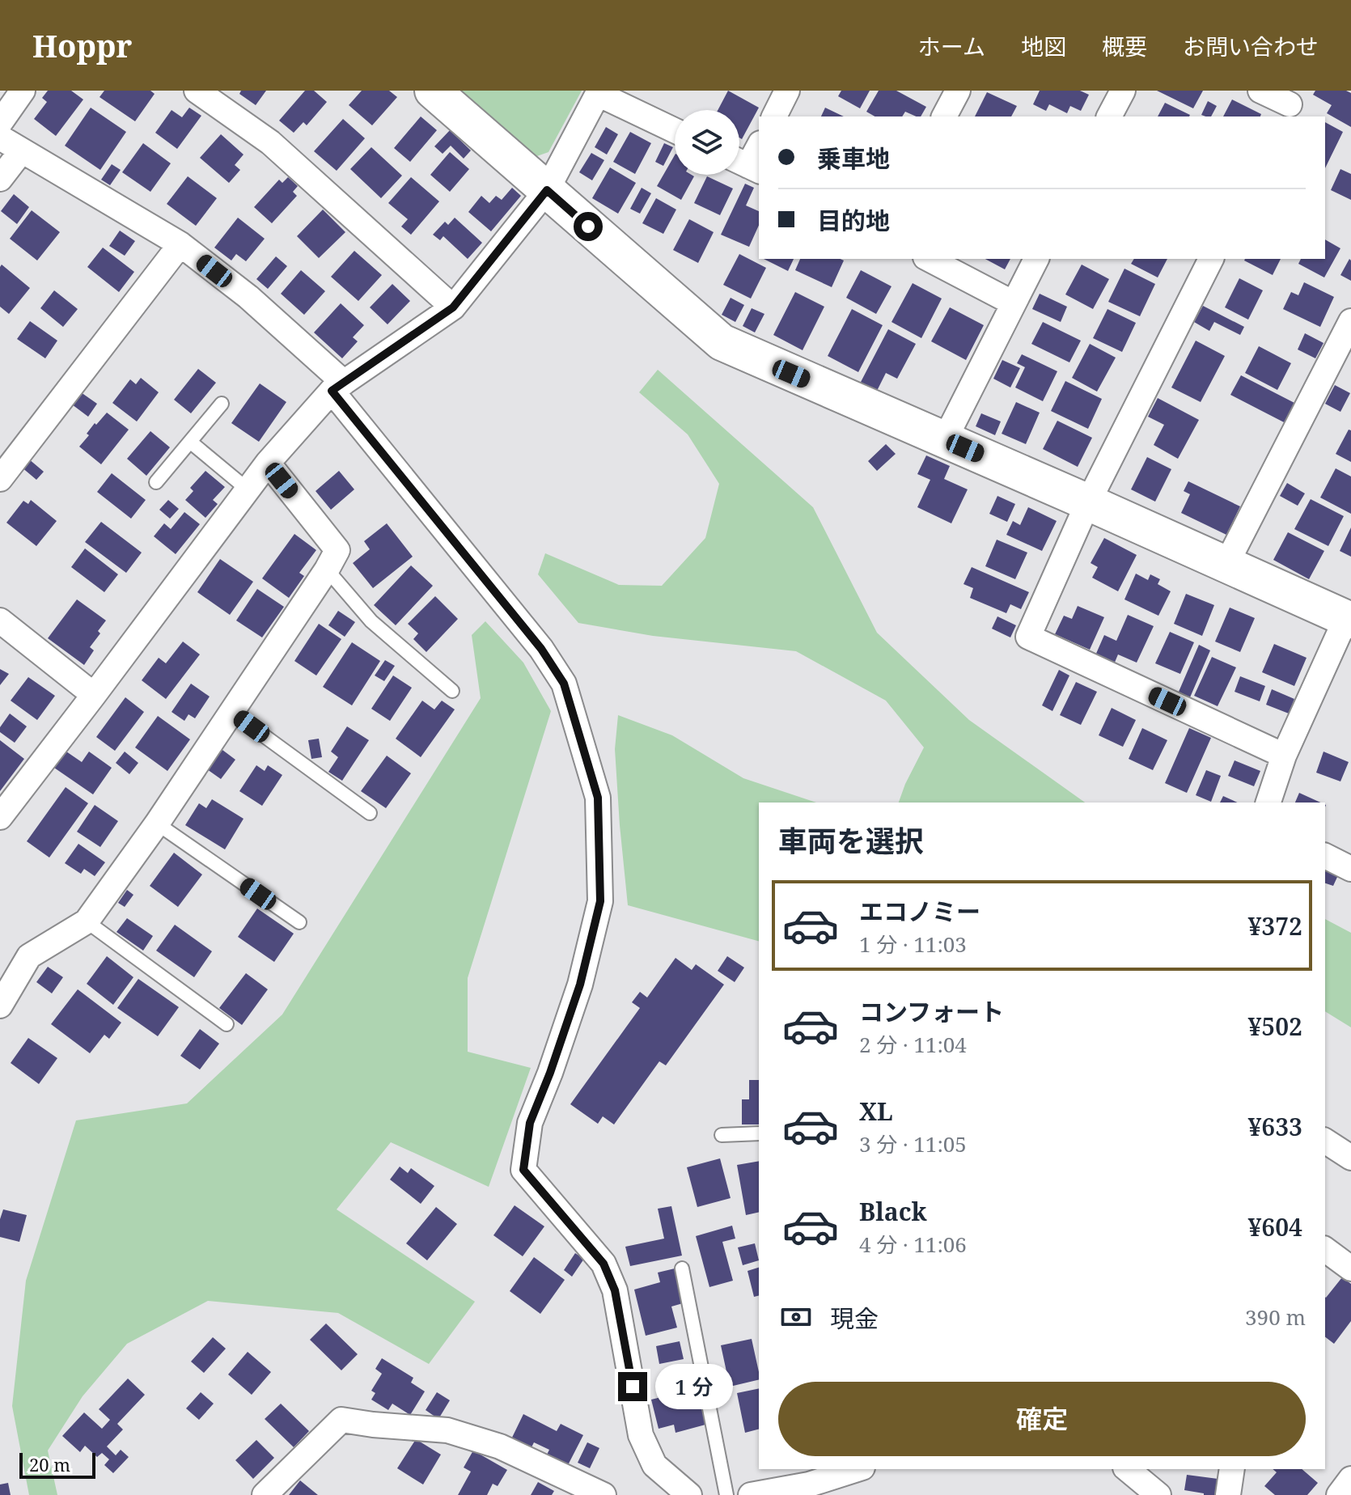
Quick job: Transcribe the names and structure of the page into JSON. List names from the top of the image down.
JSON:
{
  "scale_bar": "20 m",
  "page": {
    "header": "Hoppr",
    "nav": [
      "ホーム",
      "地図",
      "概要",
      "お問い合わせ"
    ],
    "banner": ["乗車地", "目的地"],
    "heading": "車両を選択",
    "list": [
      {
        "name": "エコノミー",
        "note": "1 分 · 11:03",
        "value": "¥372"
      },
      {
        "name": "コンフォート",
        "note": "2 分 · 11:04",
        "value": "¥502"
      },
      {
        "name": "XL",
        "note": "3 分 · 11:05",
        "value": "¥633"
      },
      {
        "name": "Black",
        "note": "4 分 · 11:06",
        "value": "¥604"
      }
    ],
    "pay": ["現金", "390 m"],
    "bubble": "1 分",
    "buttons": "確定",
    "scale": "20 m"
  }
}
